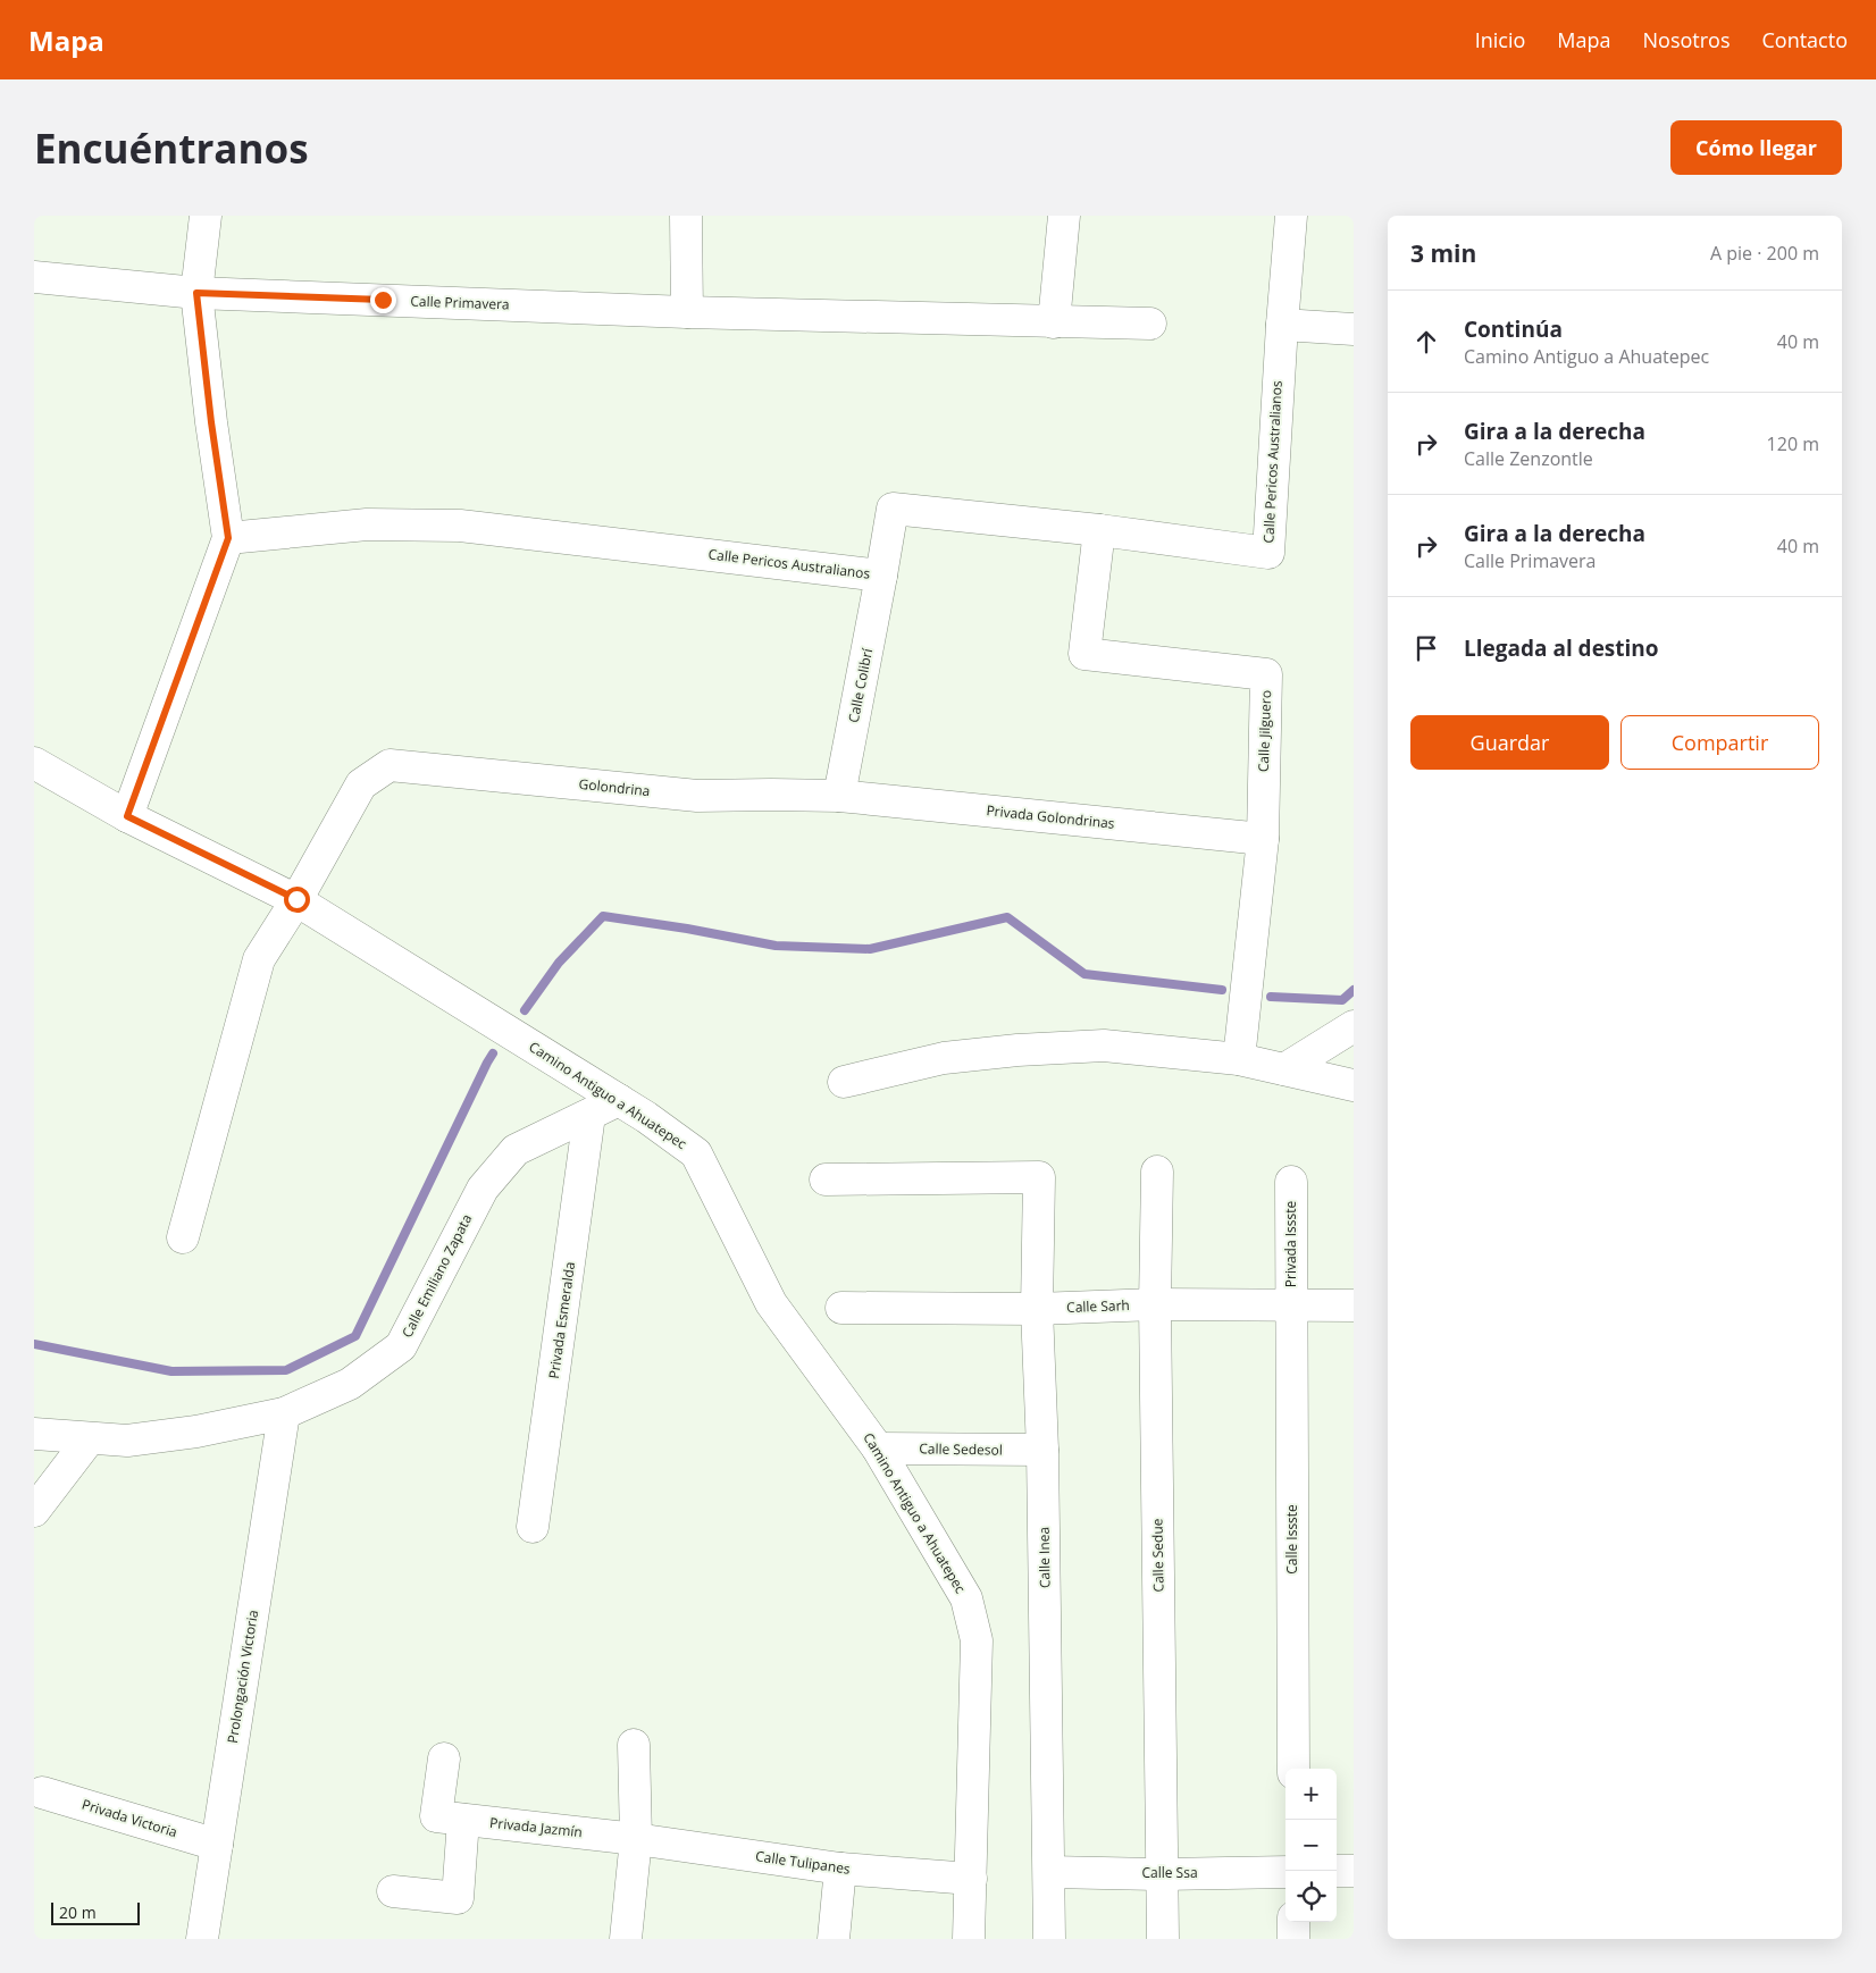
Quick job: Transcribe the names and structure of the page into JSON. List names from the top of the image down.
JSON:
{
  "streets": {
    "street": [
      "Calle Primavera",
      "Calle Pericos Australianos",
      "Calle Colibrí",
      "Calle Jilguero",
      "Golondrina",
      "Privada Golondrinas",
      "Camino Antiguo a Ahuatepec",
      "Privada Issste",
      "Calle Emiliano Zapata",
      "Calle Sarh",
      "Privada Esmeralda",
      "Calle Sedesol",
      "Calle Issste",
      "Calle Sedue",
      "Calle Inea",
      "Prolongación Victoria",
      "Privada Victoria",
      "Privada Jazmín",
      "Calle Tulipanes",
      "Calle Ssa"
    ]
  },
  "crossings": [
    ["Calle Pericos Australianos", "Calle Colibrí"],
    ["Calle Pericos Australianos", "Calle Jilguero"],
    ["Calle Colibrí", "Golondrina"],
    ["Calle Colibrí", "Privada Golondrinas"],
    ["Calle Jilguero", "Privada Golondrinas"],
    ["Golondrina", "Privada Golondrinas"],
    ["Golondrina", "Camino Antiguo a Ahuatepec"],
    ["Camino Antiguo a Ahuatepec", "Calle Emiliano Zapata"],
    ["Camino Antiguo a Ahuatepec", "Calle Sedesol"],
    ["Camino Antiguo a Ahuatepec", "Calle Tulipanes"],
    ["Privada Issste", "Calle Sarh"],
    ["Privada Issste", "Calle Issste"],
    ["Calle Emiliano Zapata", "Privada Esmeralda"],
    ["Calle Emiliano Zapata", "Prolongación Victoria"],
    ["Calle Sarh", "Calle Issste"],
    ["Calle Sarh", "Calle Sedue"],
    ["Calle Sarh", "Calle Inea"],
    ["Calle Sedesol", "Calle Inea"],
    ["Calle Sedue", "Calle Ssa"],
    ["Calle Inea", "Calle Ssa"],
    ["Prolongación Victoria", "Privada Victoria"],
    ["Privada Jazmín", "Calle Tulipanes"]
  ],
  "scale_bar": "20 m",
  "page": {
    "header": "Mapa",
    "nav": [
      "Inicio",
      "Mapa",
      "Nosotros",
      "Contacto"
    ],
    "buttons": [
      "Cómo llegar",
      ["Guardar", "Compartir"]
    ],
    "title": "Encuéntranos",
    "heading": ["3 min", "A pie · 200 m"],
    "list": [
      ["Continúa", "Camino Antiguo a Ahuatepec", "40 m"],
      ["Gira a la derecha", "Calle Zenzontle", "120 m"],
      ["Gira a la derecha", "Calle Primavera", "40 m"],
      "Llegada al destino"
    ],
    "map_buttons": ["+", "−"],
    "scale": "20 m"
  }
}
